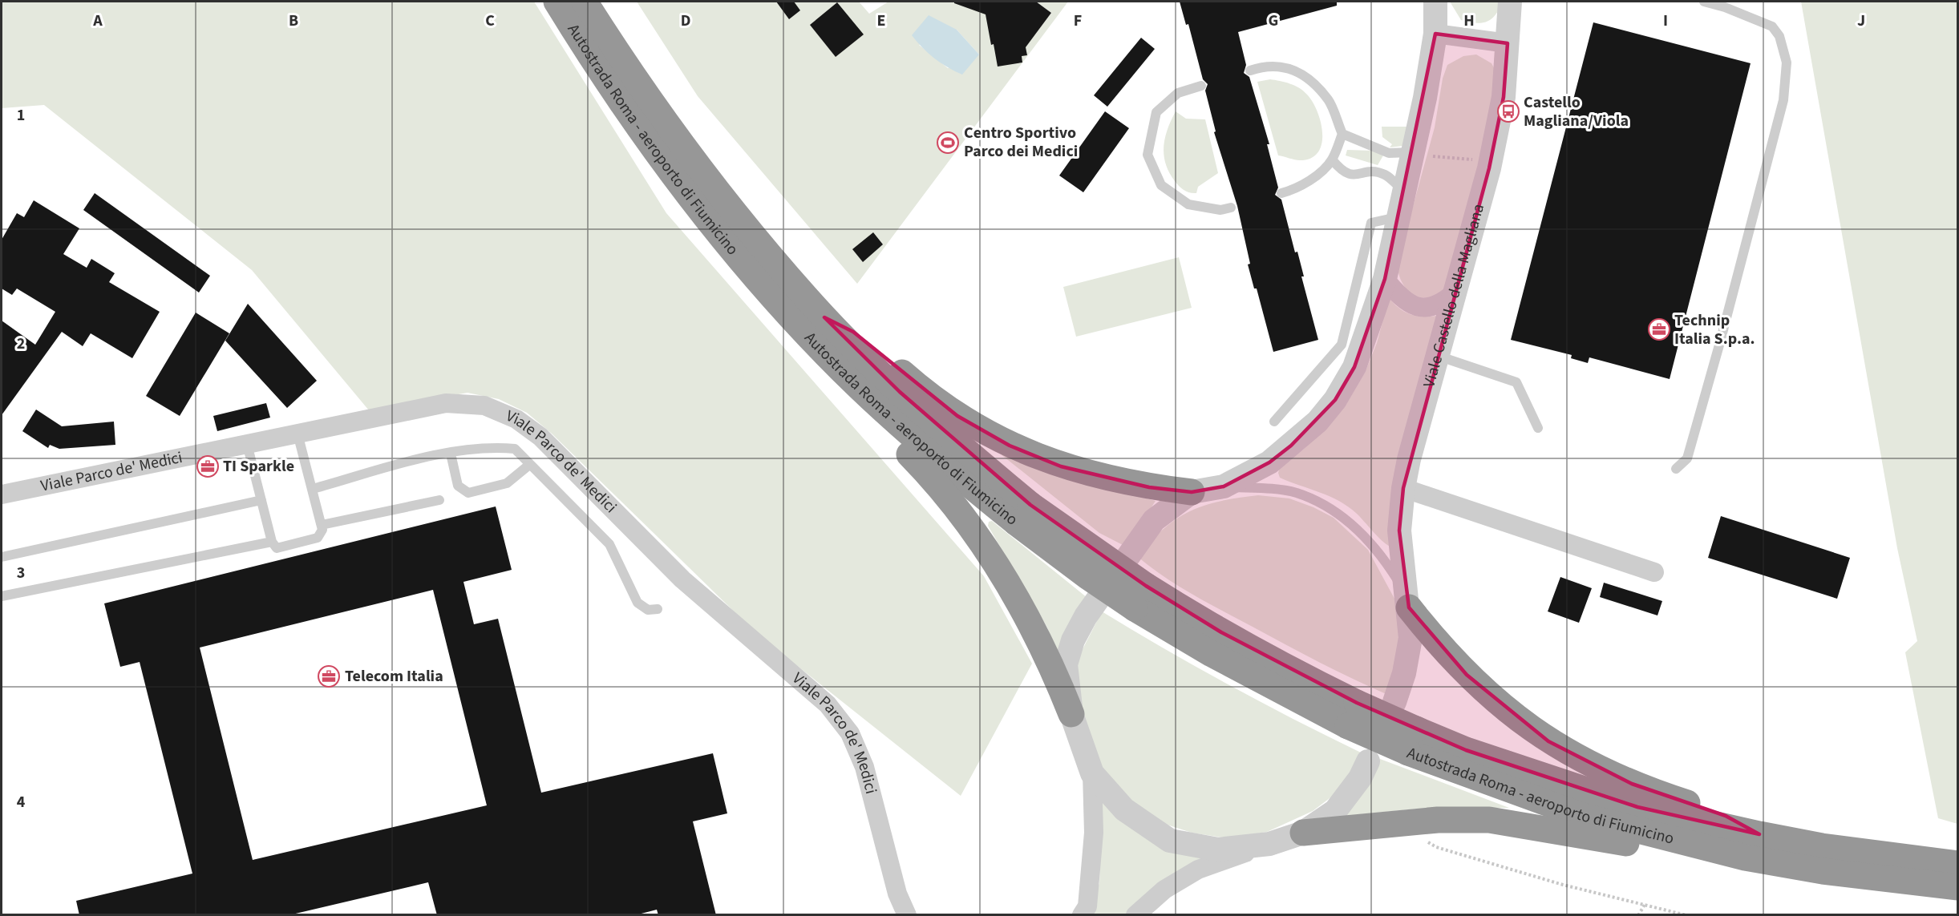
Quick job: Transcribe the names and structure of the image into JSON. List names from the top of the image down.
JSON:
{
  "streets": {
    "highway": ["Autostrada Roma - aeroporto di Fiumicino"],
    "street": ["Viale Castello della Magliana", "Viale Parco de' Medici"]
  },
  "places": {
    "bus stop": ["Castello Magliana/Viola"],
    "sports": ["Centro Sportivo Parco dei Medici"],
    "office": ["Technip Italia S.p.a.", "TI Sparkle", "Telecom Italia"]
  },
  "grid": {
    "columns": [
      "A",
      "B",
      "C",
      "D",
      "E",
      "F",
      "G",
      "H",
      "I",
      "J"
    ],
    "rows": [
      "1",
      "2",
      "3",
      "4"
    ]
  }
}
